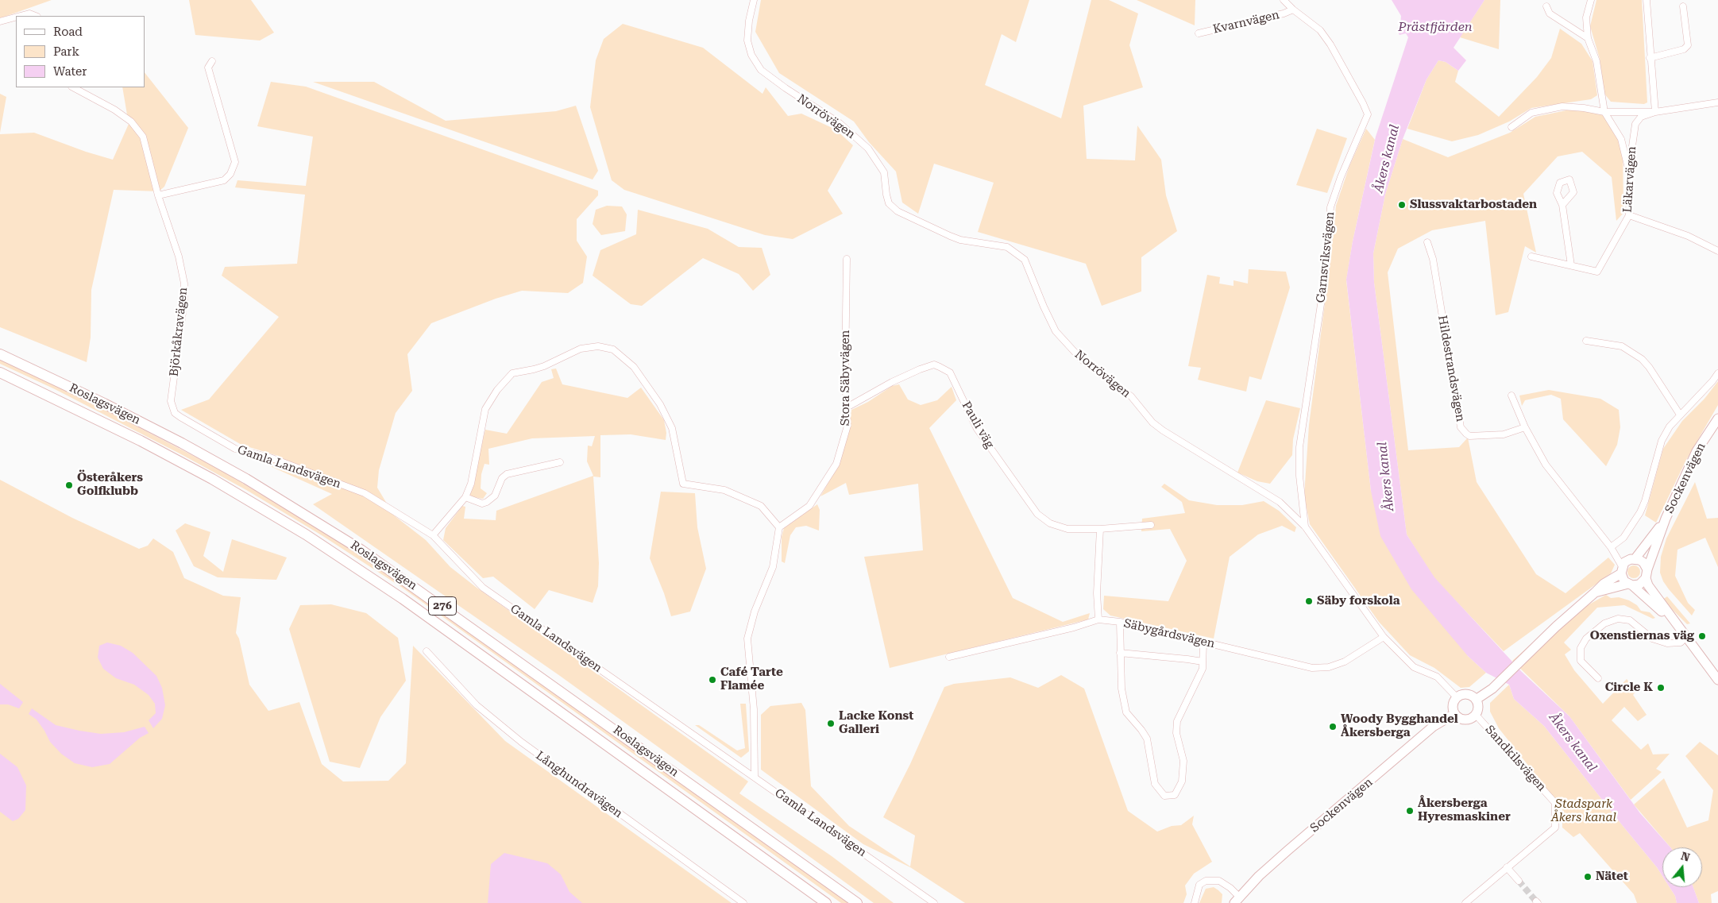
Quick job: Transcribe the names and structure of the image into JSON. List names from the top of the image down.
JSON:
{
  "streets": {
    "main road": ["Roslagsvägen", "276"],
    "street": [
      "Kvarnvägen",
      "Norrövägen",
      "Läkarvägen",
      "Garnsviksvägen",
      "Björkåkravägen",
      "Hildestrandsvägen",
      "Stora Säbyvägen",
      "Pauli väg",
      "Gamla Landsvägen",
      "Sockenvägen",
      "Säbygårdsvägen",
      "Sandkilsvägen",
      "Långhundravägen"
    ]
  },
  "crossings": [
    ["Kvarnvägen", "Garnsviksvägen"],
    ["Norrövägen", "Garnsviksvägen"],
    ["Norrövägen", "Sockenvägen"],
    ["Norrövägen", "Säbygårdsvägen"],
    ["Norrövägen", "Sandkilsvägen"],
    ["Björkåkravägen", "Gamla Landsvägen"],
    ["Stora Säbyvägen", "Pauli väg"],
    ["Sockenvägen", "Sandkilsvägen"]
  ],
  "water": ["Prästfjärden", "Åkers kanal"],
  "parks": ["Stadspark Åkers kanal"],
  "places": [
    "Slussvaktarbostaden",
    "Österåkers Golfklubb",
    "Säby forskola",
    "Oxenstiernas väg",
    "Café Tarte Flamée",
    "Circle K",
    "Lacke Konst Galleri",
    "Woody Bygghandel Åkersberga",
    "Åkersberga Hyresmaskiner",
    "Nätet"
  ],
  "legend": ["Road", "Park", "Water"],
  "north": "top"
}
